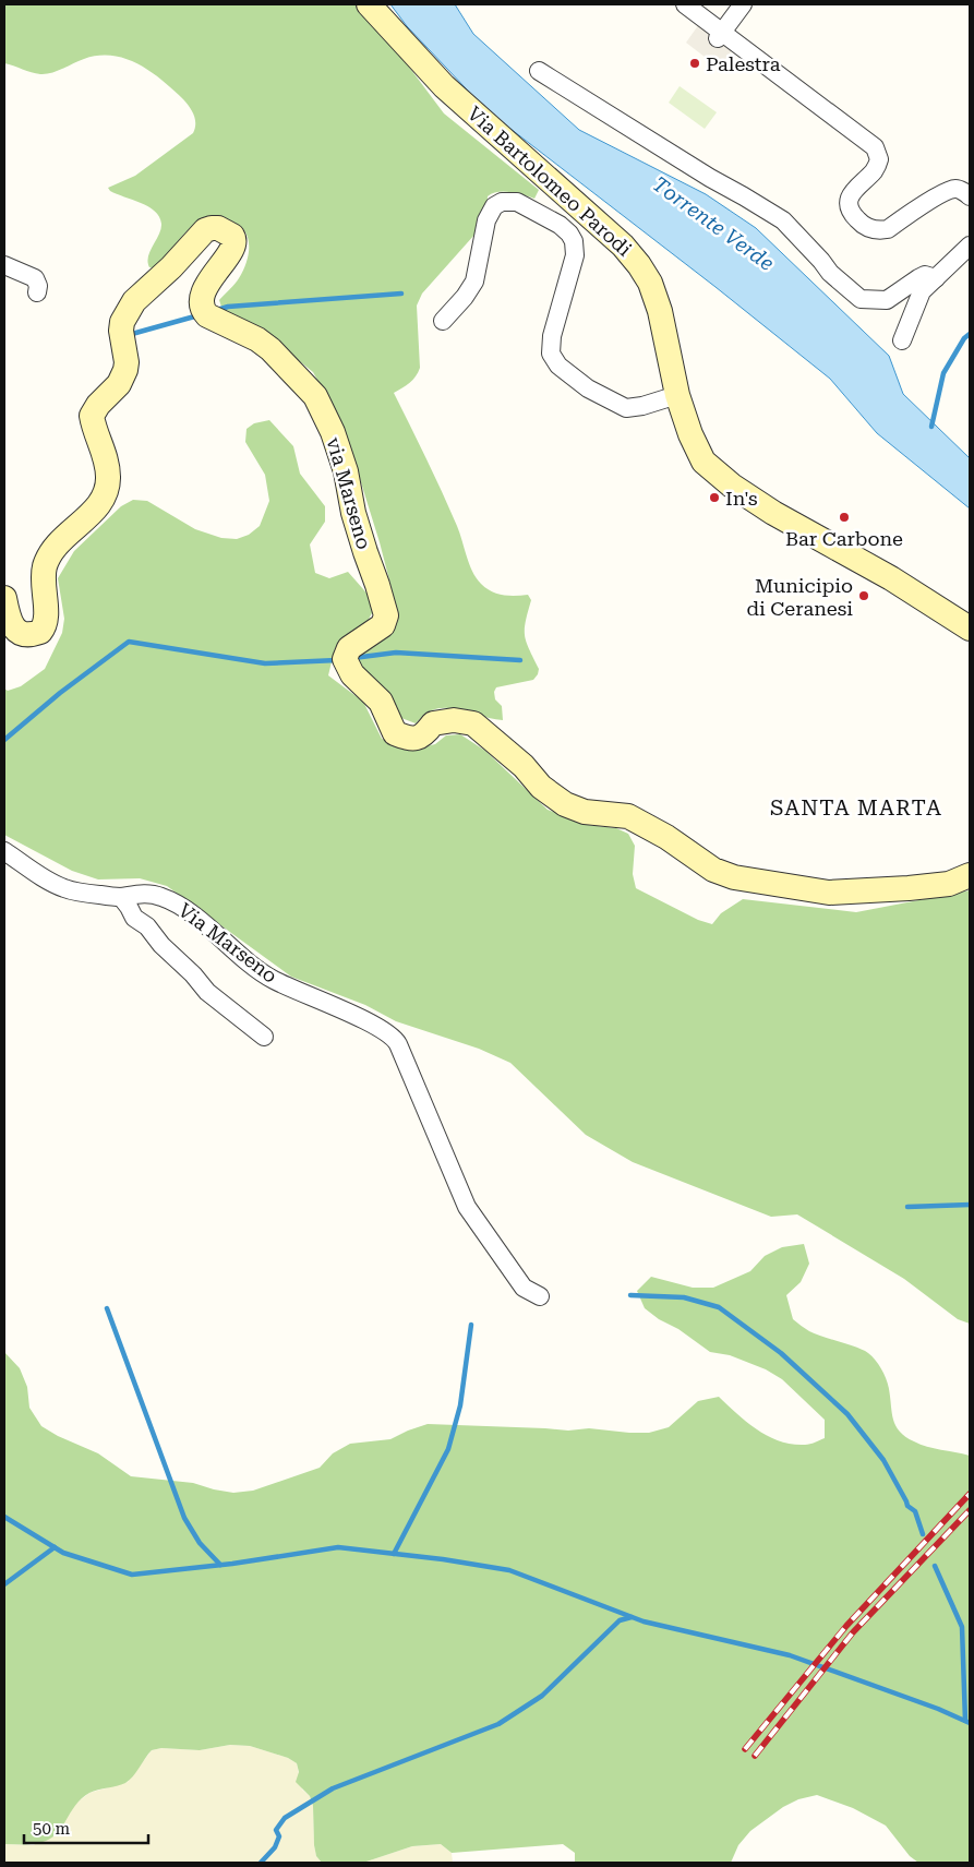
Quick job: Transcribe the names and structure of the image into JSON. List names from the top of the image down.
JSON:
{
  "streets": {
    "street": ["Via Bartolomeo Parodi", "via Marseno", "Via Marseno"]
  },
  "districts": ["SANTA MARTA"],
  "water": ["Torrente Verde"],
  "places": [
    "Palestra",
    "In's",
    "Bar Carbone",
    "Municipio di Ceranesi"
  ],
  "scale_bar": "50 m"
}
